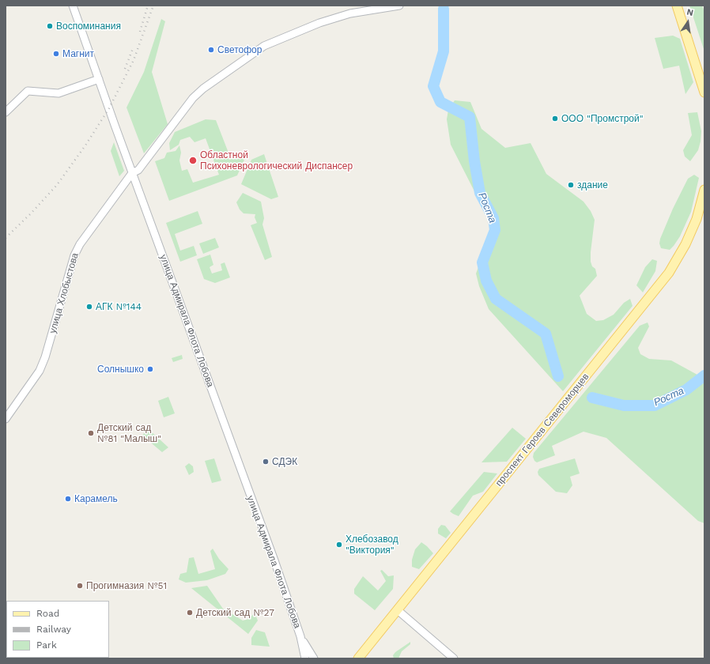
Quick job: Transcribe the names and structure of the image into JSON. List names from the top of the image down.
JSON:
{
  "streets": {
    "main road": ["проспект Героев Североморцев"],
    "street": ["улица Хлобыстова", "улица Адмирала Флота Лобова"]
  },
  "crossings": [
    ["улица Хлобыстова", "улица Адмирала Флота Лобова"]
  ],
  "water": ["Роста"],
  "places": [
    "Воспоминания",
    "Светофор",
    "Магнит",
    "ООО \"Промстрой\"",
    "Областной Психоневрологический Диспансер",
    "здание",
    "АГК №144",
    "Солнышко",
    "Детский сад №81 \"Малыш\"",
    "СДЭК",
    "Карамель",
    "Хлебозавод \"Виктория\"",
    "Прогимназия №51",
    "Детский сад №27"
  ],
  "legend": ["Road", "Railway", "Park"],
  "north": "top"
}
